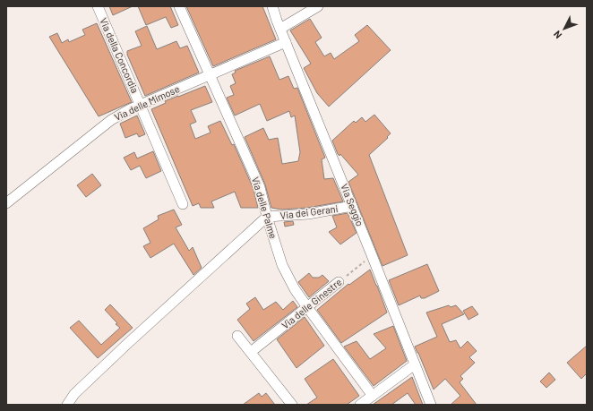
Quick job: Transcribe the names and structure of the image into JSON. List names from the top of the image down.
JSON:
{
  "streets": {
    "street": [
      "Via della Concordia",
      "Via delle Mimose",
      "Via Seggio",
      "Via delle Palme",
      "Via dei Gerani",
      "Via delle Ginestre"
    ]
  },
  "crossings": [
    ["Via della Concordia", "Via delle Mimose"],
    ["Via delle Mimose", "Via Seggio"],
    ["Via delle Mimose", "Via delle Palme"],
    ["Via Seggio", "Via dei Gerani"],
    ["Via Seggio", "Via delle Ginestre"],
    ["Via delle Palme", "Via dei Gerani"],
    ["Via delle Palme", "Via delle Ginestre"]
  ],
  "north": "bottom left"
}
